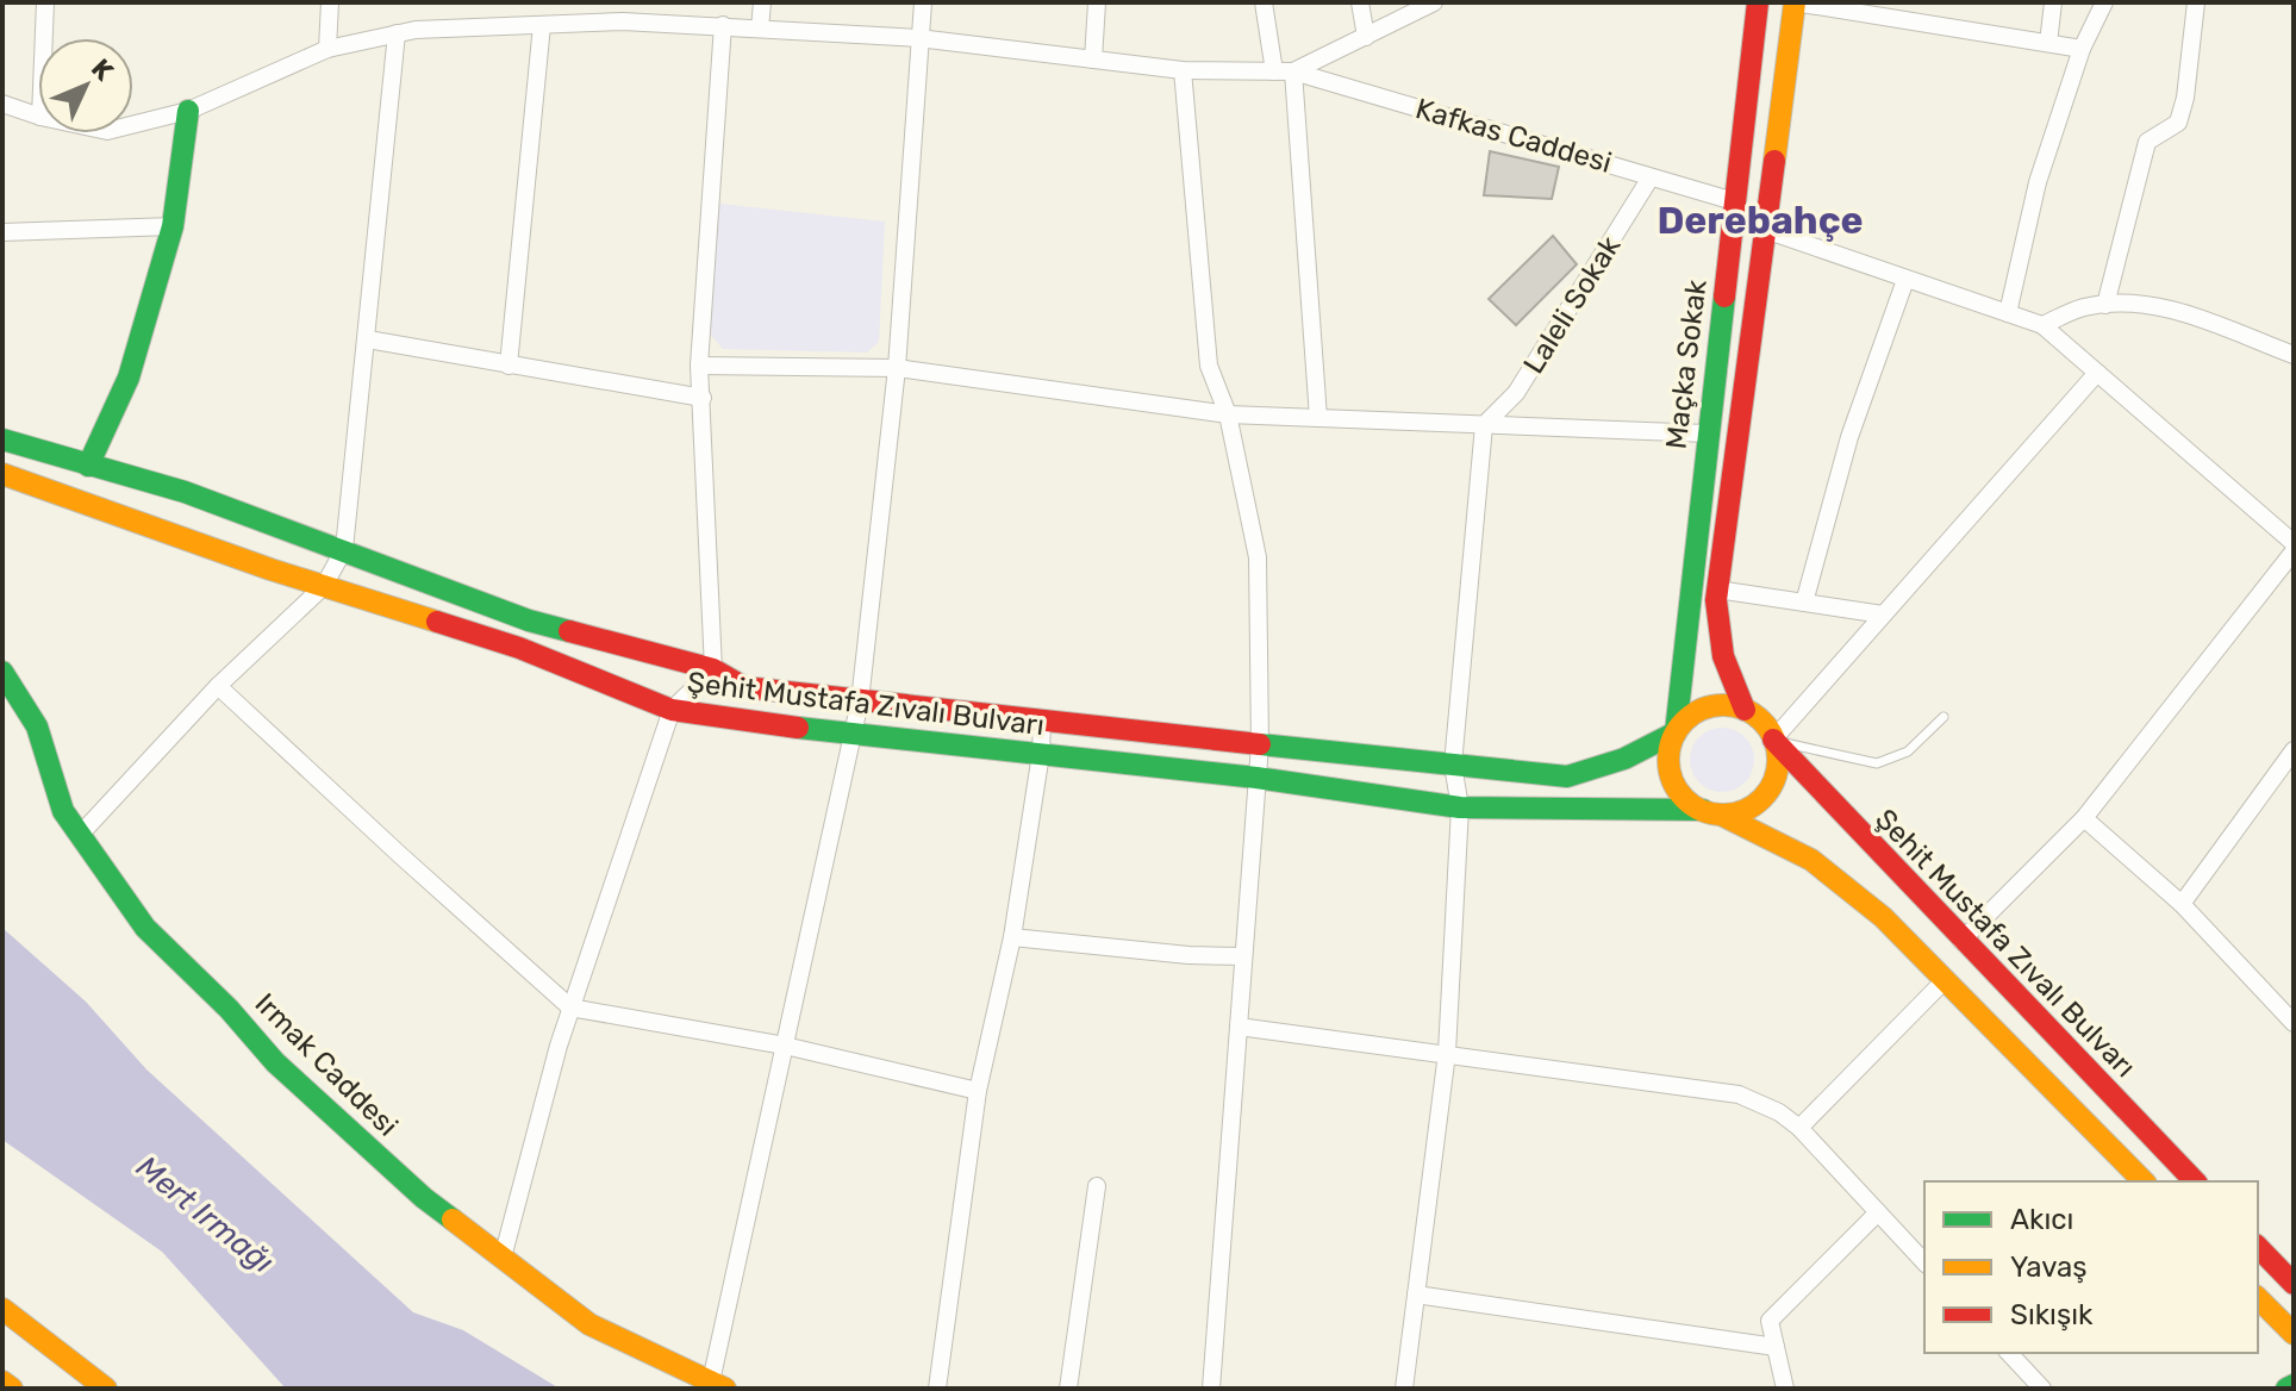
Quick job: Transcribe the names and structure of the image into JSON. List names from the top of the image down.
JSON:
{
  "streets": {
    "main road": ["Maçka Sokak", "Şehit Mustafa Zıvalı Bulvarı", "Irmak Caddesi"],
    "street": ["Kafkas Caddesi", "Laleli Sokak"]
  },
  "crossings": [
    ["Kafkas Caddesi", "Laleli Sokak"],
    ["Kafkas Caddesi", "Maçka Sokak"],
    ["Maçka Sokak", "Şehit Mustafa Zıvalı Bulvarı"]
  ],
  "districts": ["Derebahçe"],
  "water": ["Mert Irmağı"],
  "legend": ["Akıcı", "Yavaş", "Sıkışık"],
  "north": "top right"
}
